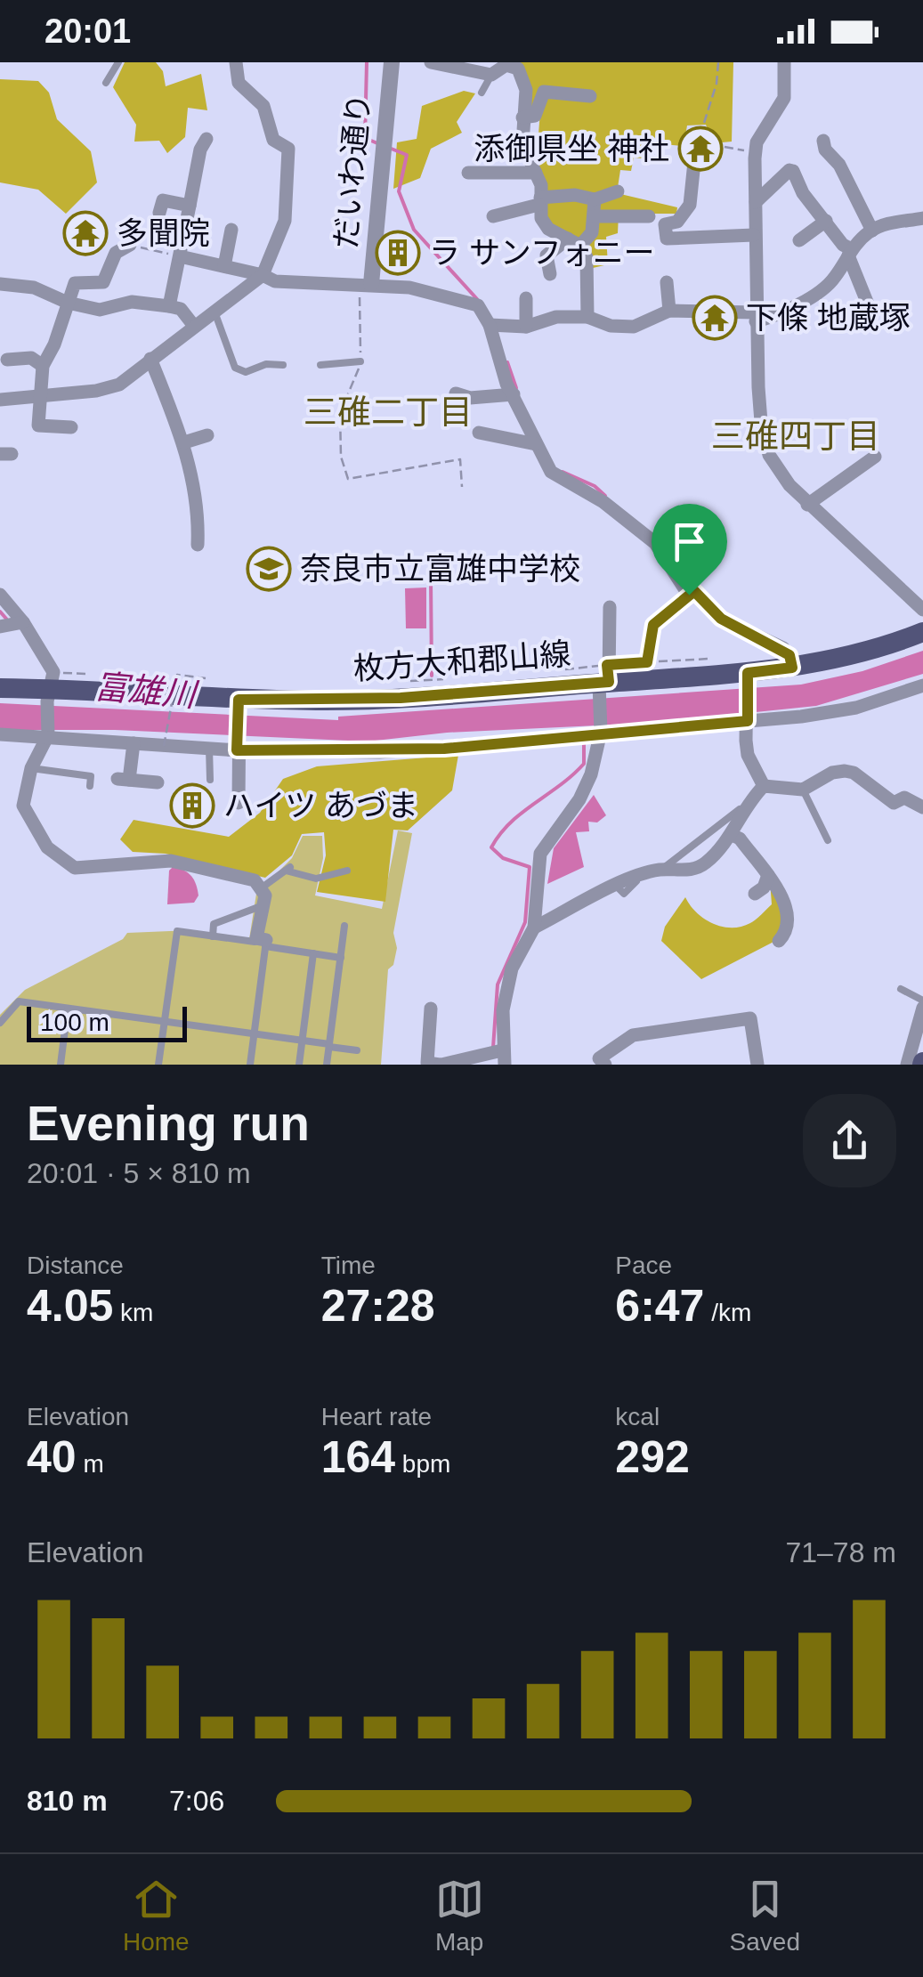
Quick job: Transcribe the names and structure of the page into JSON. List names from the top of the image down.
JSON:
{
  "streets": {
    "main road": ["枚方大和郡山線"],
    "street": ["だいわ通り"]
  },
  "districts": ["三碓二丁目", "三碓四丁目"],
  "water": ["富雄川"],
  "places": {
    "temple": ["添御県坐 神社", "多聞院", "下條 地蔵塚"],
    "building": ["ラ サンフォニー", "ハイツ あづま"],
    "school or university": ["奈良市立富雄中学校"]
  },
  "scale_bar": "100 m",
  "page": {
    "status": "20:01",
    "scale": "100 m",
    "heading": ["Evening run", "20:01 · 5 × 810 m"],
    "stats": [
      ["Distance", "4.05 km"],
      ["Time", "27:28"],
      ["Pace", "6:47 /km"],
      ["Elevation", "40 m"],
      ["Heart rate", "164 bpm"],
      ["kcal", "292"]
    ],
    "chart": ["Elevation", "71–78 m"],
    "list": [
      {
        "name": "810 m",
        "note": "7:06"
      }
    ],
    "tabs": ["Home", "Map", "Saved"]
  }
}
